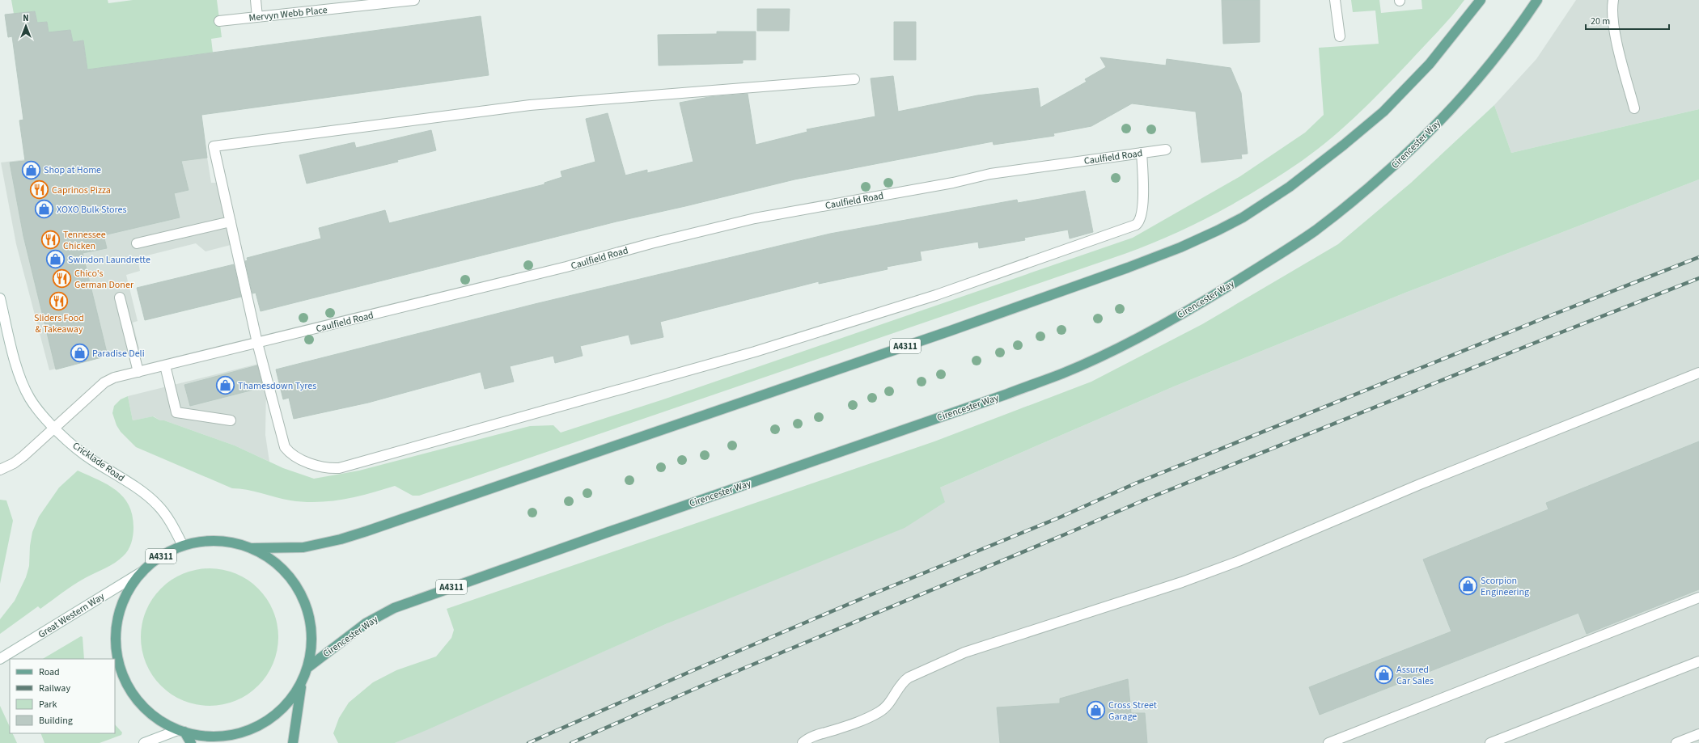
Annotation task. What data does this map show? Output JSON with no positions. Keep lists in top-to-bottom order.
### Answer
{
  "streets": {
    "main road": ["Cirencester Way", "A4311"],
    "street": [
      "Mervyn Webb Place",
      "Caulfield Road",
      "Cricklade Road",
      "Great Western Way"
    ]
  },
  "crossings": [
    ["Cirencester Way", "A4311"],
    ["Caulfield Road", "Cricklade Road"],
    ["A4311", "Cricklade Road"],
    ["A4311", "Great Western Way"]
  ],
  "places": {
    "shop": [
      "Shop at Home",
      "XOXO Bulk Stores",
      "Swindon Laundrette",
      "Paradise Deli",
      "Thamesdown Tyres",
      "Scorpion Engineering",
      "Assured Car Sales",
      "Cross Street Garage"
    ],
    "restaurant": [
      "Caprinos Pizza",
      "Tennessee Chicken",
      "Chico's German Doner",
      "Sliders Food & Takeaway"
    ]
  },
  "legend": [
    "Road",
    "Railway",
    "Park",
    "Building"
  ],
  "scale_bar": "20 m",
  "north": "top"
}
